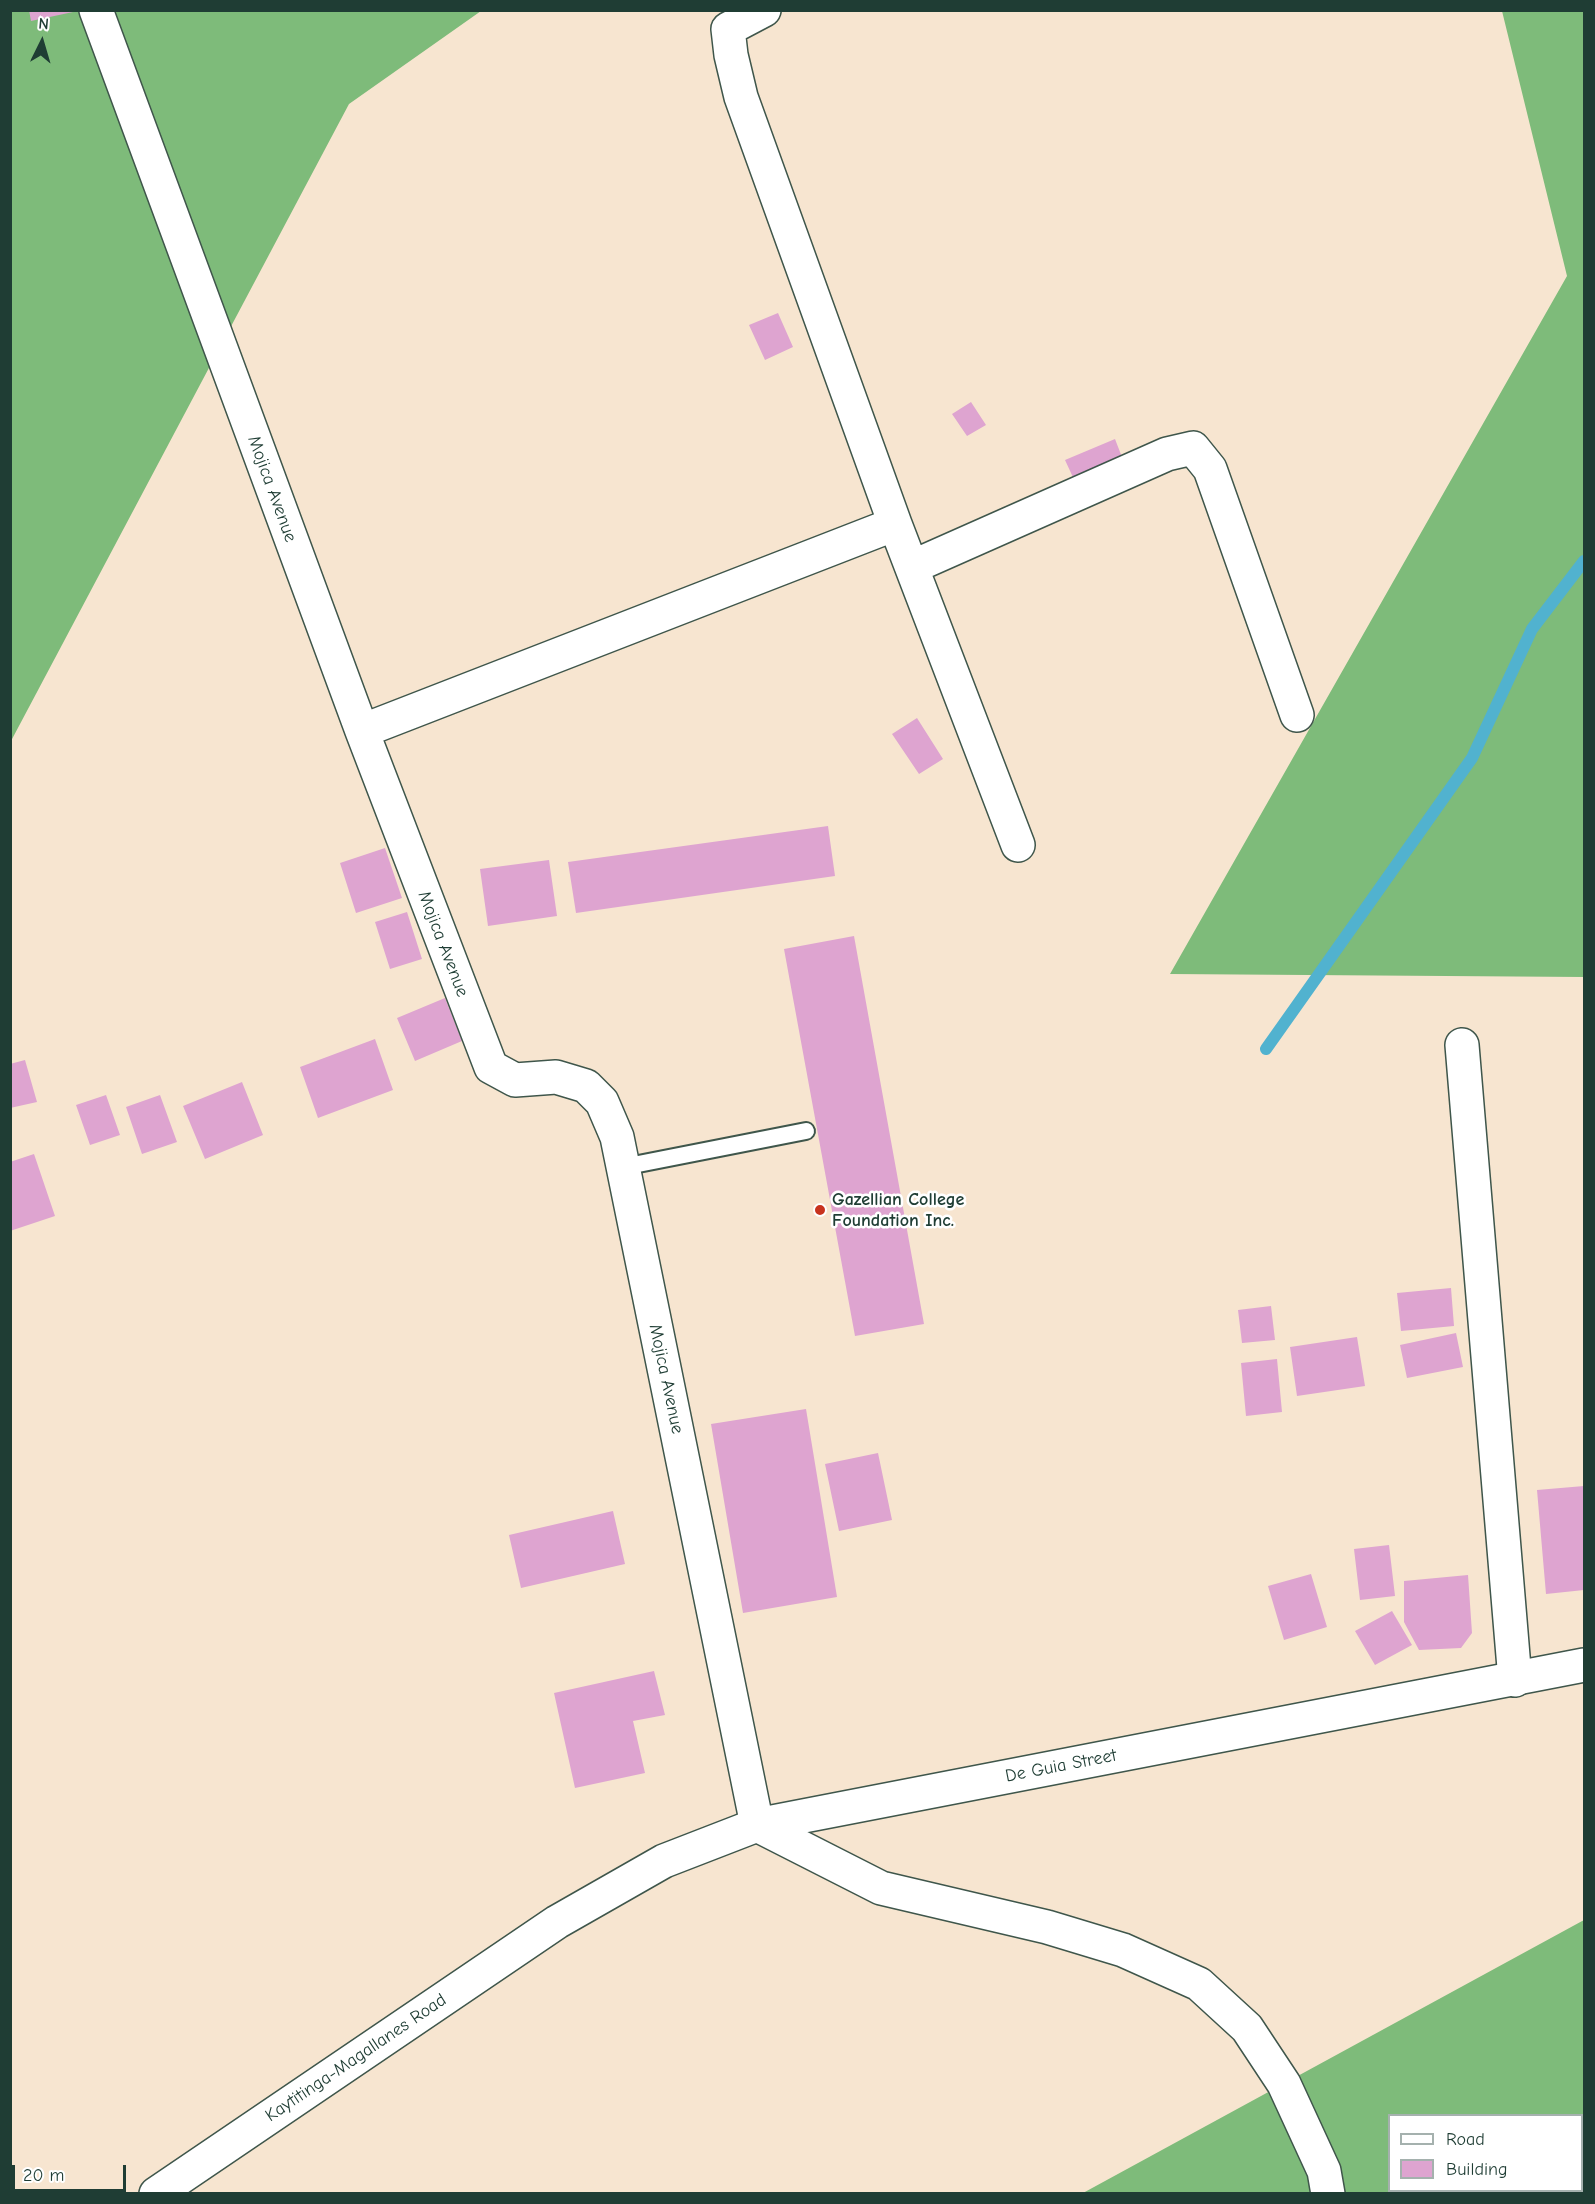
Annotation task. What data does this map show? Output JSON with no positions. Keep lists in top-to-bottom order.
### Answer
{
  "streets": {
    "street": ["Mojica Avenue", "De Guia Street", "Kaytitinga-Magallanes Road"]
  },
  "crossings": [
    ["Mojica Avenue", "De Guia Street"],
    ["De Guia Street", "Kaytitinga-Magallanes Road"]
  ],
  "places": ["Gazellian College Foundation Inc."],
  "legend": ["Road", "Building"],
  "scale_bar": "20 m",
  "north": "top"
}
